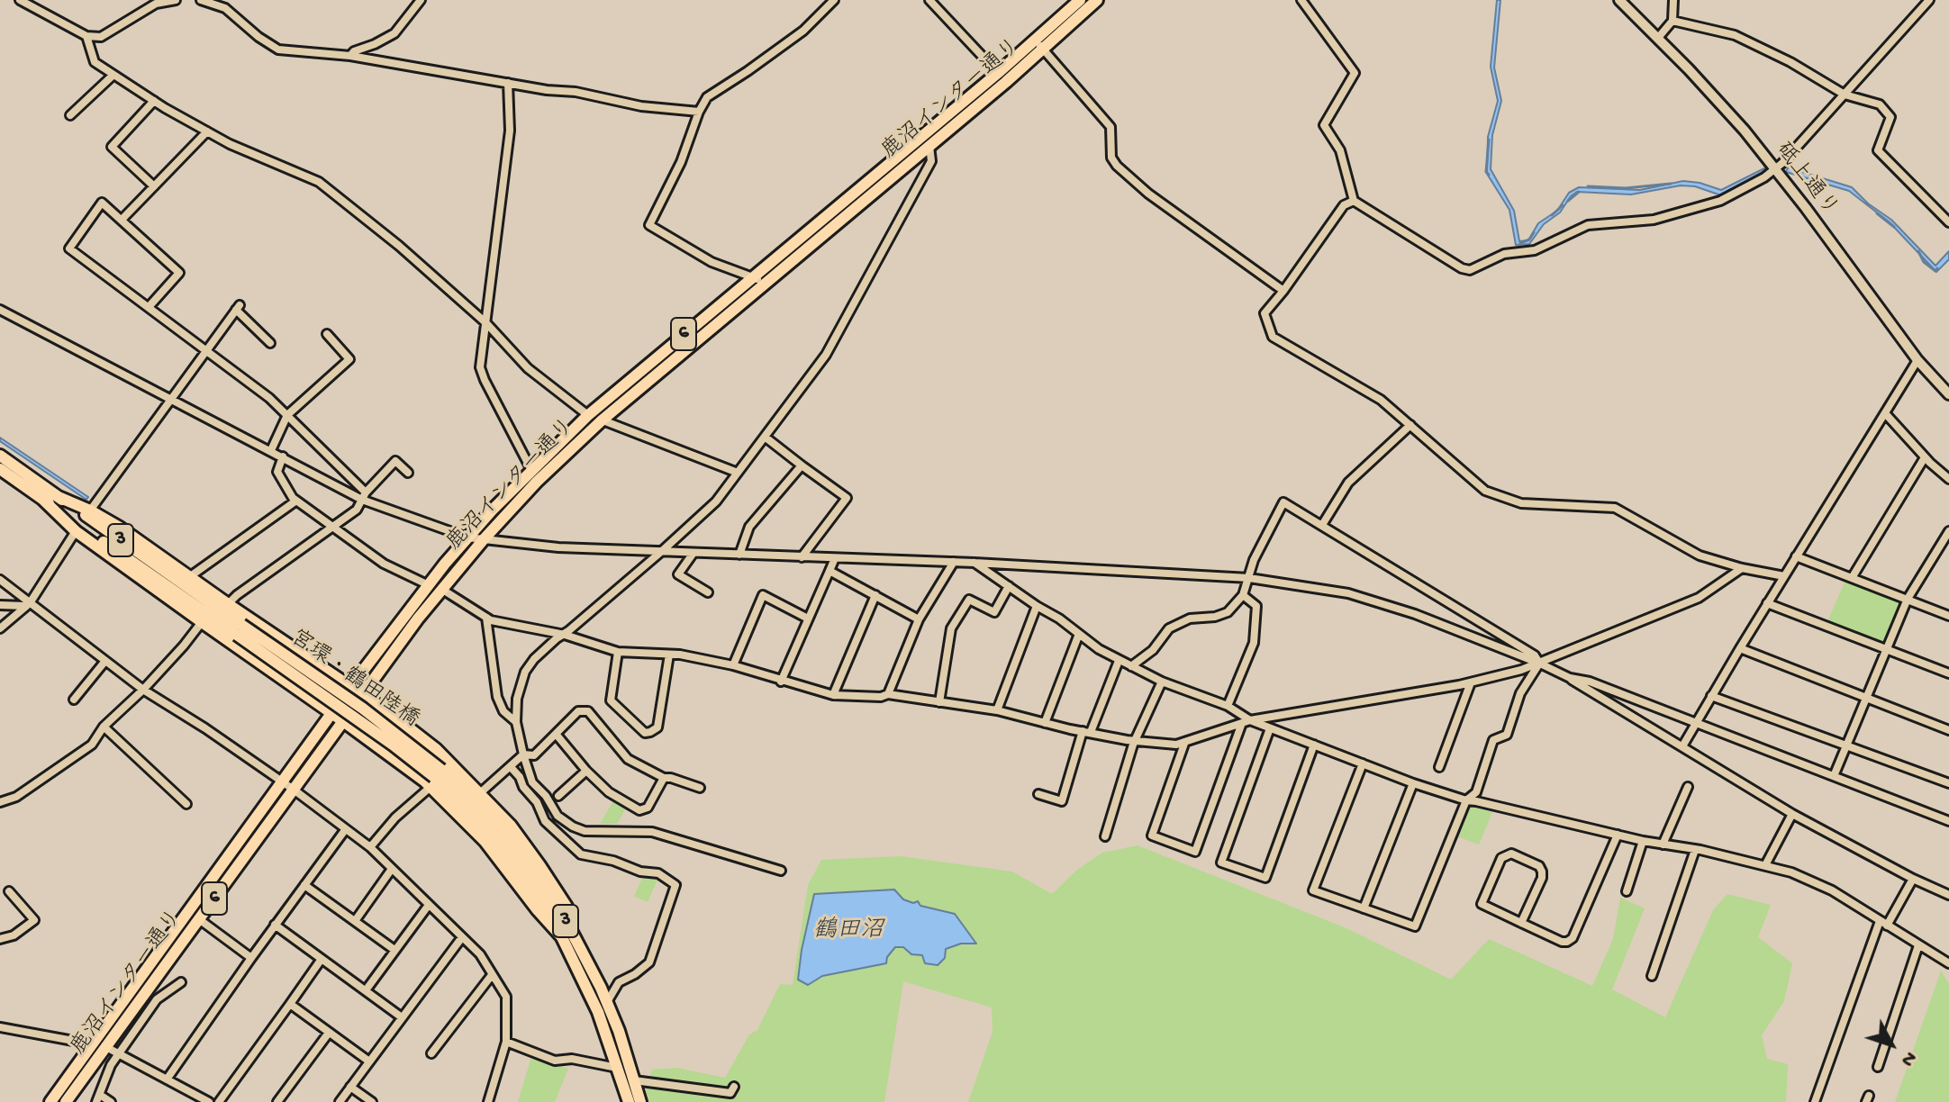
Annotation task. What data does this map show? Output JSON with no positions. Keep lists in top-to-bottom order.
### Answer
{
  "streets": {
    "main road": [
      "鹿沼インター通り",
      "6",
      "3",
      "宮環・鶴田陸橋"
    ],
    "street": ["砥上通り"]
  },
  "crossings": [
    ["鹿沼インター通り", "3"],
    ["3", "宮環・鶴田陸橋"]
  ],
  "water": ["鶴田沼"],
  "north": "bottom right"
}
